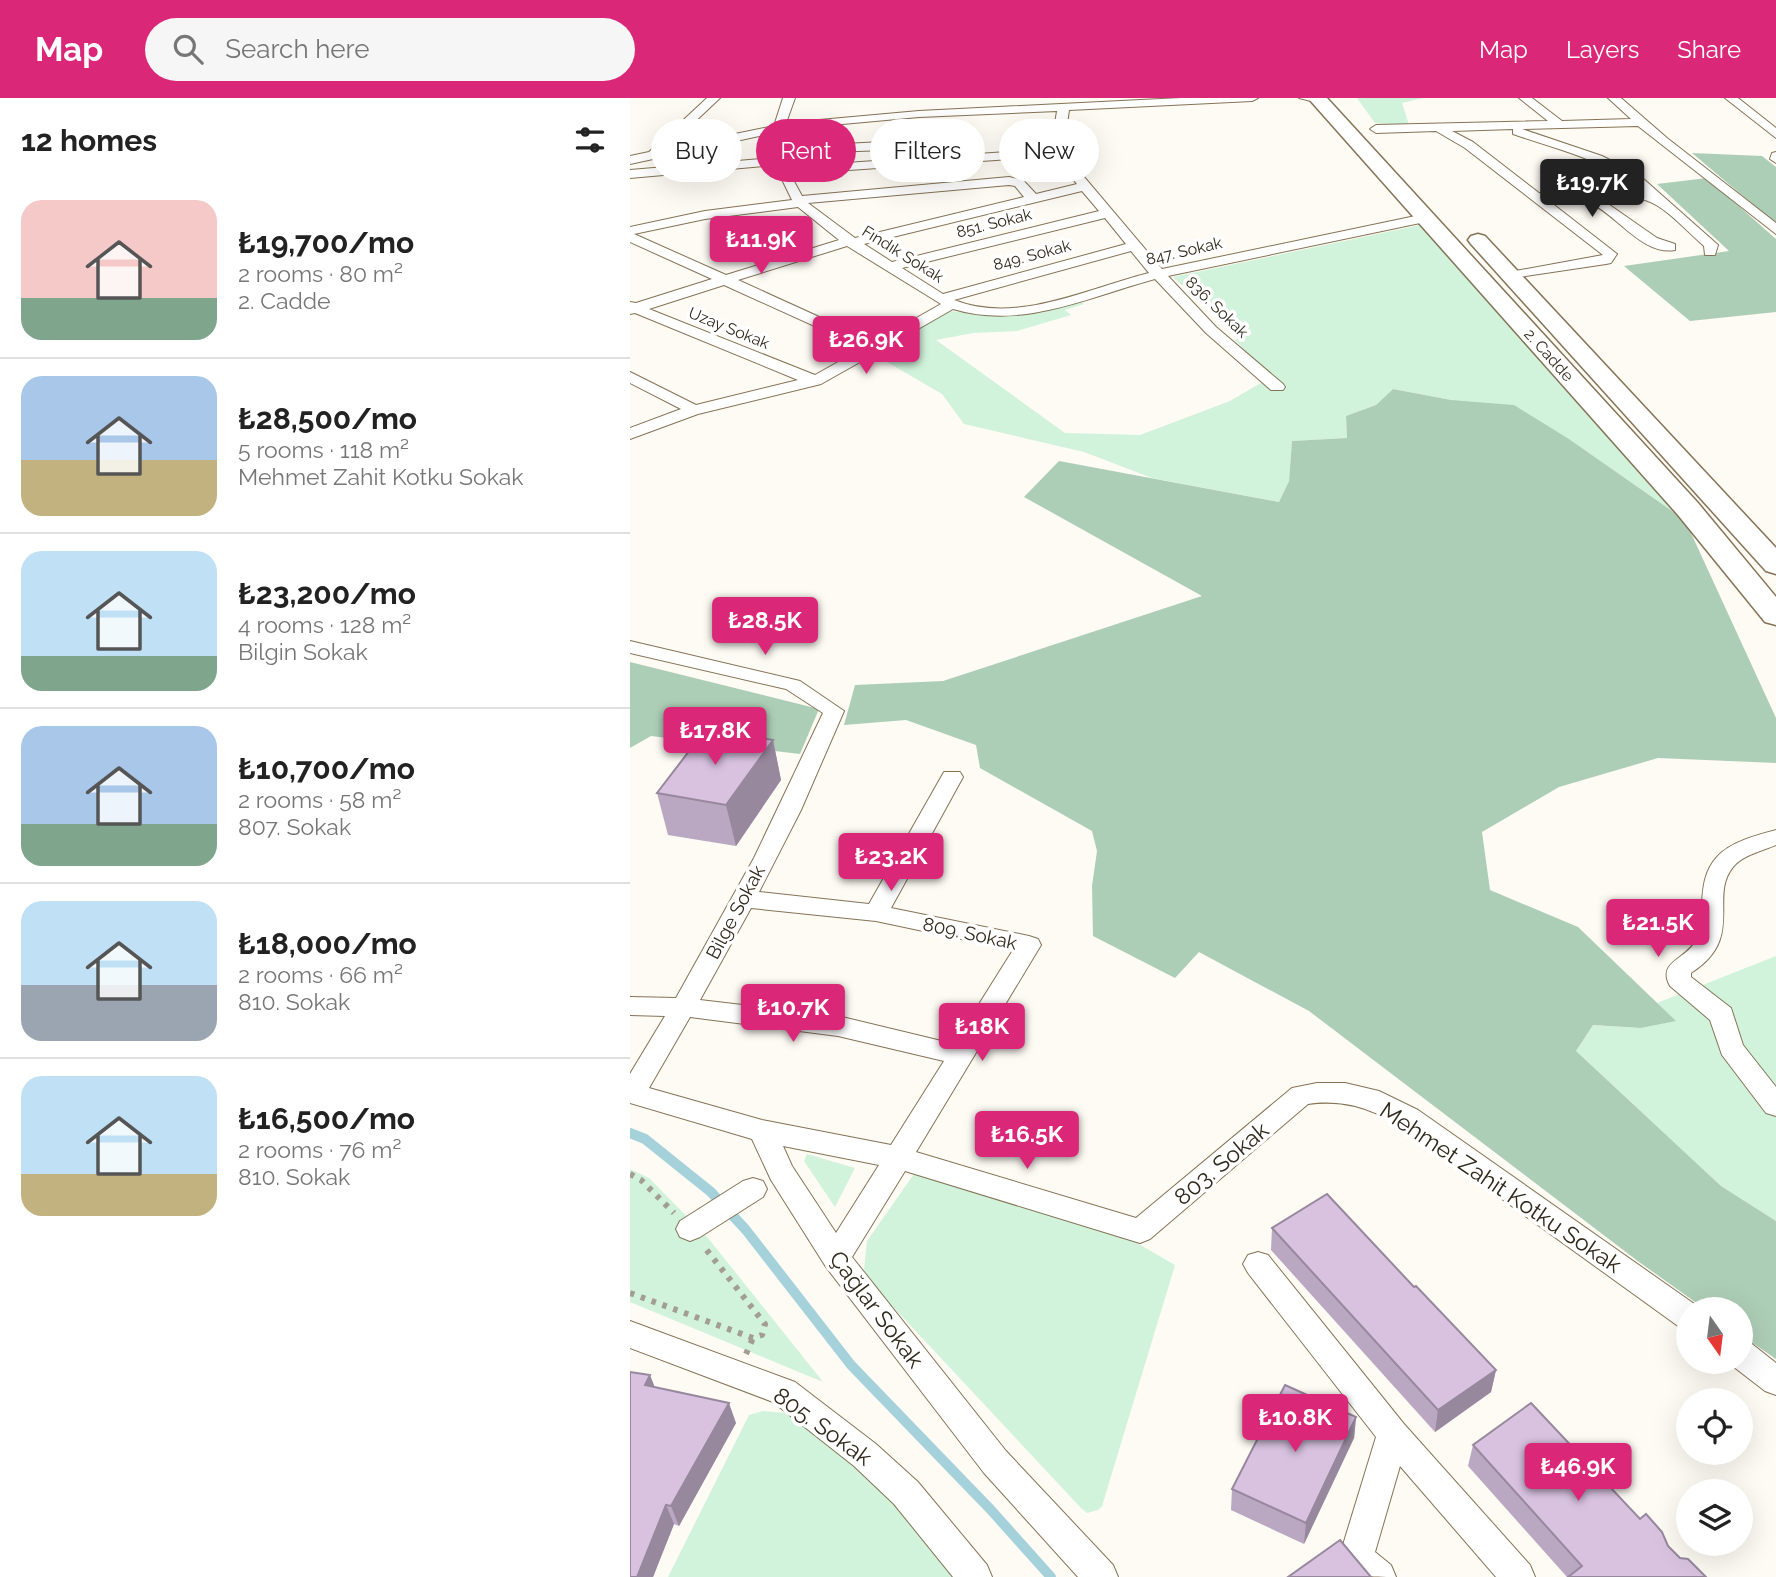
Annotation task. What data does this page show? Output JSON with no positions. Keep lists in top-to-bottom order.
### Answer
{
  "streets": {
    "main road": ["2. Cadde"],
    "street": [
      "851. Sokak",
      "847. Sokak",
      "Fındık Sokak",
      "849. Sokak",
      "836. Sokak",
      "Uzay Sokak",
      "Bilge Sokak",
      "809. Sokak",
      "803. Sokak",
      "Mehmet Zahit Kotku Sokak",
      "Çağlar Sokak",
      "805. Sokak"
    ]
  },
  "crossings": [
    ["851. Sokak", "Fındık Sokak"],
    ["851. Sokak", "836. Sokak"],
    ["847. Sokak", "Fındık Sokak"],
    ["847. Sokak", "849. Sokak"],
    ["847. Sokak", "836. Sokak"],
    ["847. Sokak", "2. Cadde"],
    ["Fındık Sokak", "849. Sokak"],
    ["849. Sokak", "836. Sokak"],
    ["849. Sokak", "Uzay Sokak"],
    ["Bilge Sokak", "809. Sokak"],
    ["803. Sokak", "Mehmet Zahit Kotku Sokak"]
  ],
  "north": "bottom",
  "page": {
    "header": "Map",
    "search": "Search here",
    "nav": ["Map", "Layers", "Share"],
    "heading": "12 homes",
    "chip": [
      "Buy",
      "Rent",
      "Filters",
      "New"
    ],
    "price": [
      "₺19.7K",
      "₺11.9K",
      "₺26.9K",
      "₺28.5K",
      "₺17.8K",
      "₺23.2K",
      "₺21.5K",
      "₺10.7K",
      "₺18K",
      "₺16.5K",
      "₺10.8K",
      "₺46.9K"
    ],
    "list": [
      {
        "name": "₺19,700/mo",
        "note": "2 rooms · 80 m² · 2. Cadde"
      },
      {
        "name": "₺28,500/mo",
        "note": "5 rooms · 118 m² · Mehmet Zahit Kotku Sokak"
      },
      {
        "name": "₺23,200/mo",
        "note": "4 rooms · 128 m² · Bilgin Sokak"
      },
      {
        "name": "₺10,700/mo",
        "note": "2 rooms · 58 m² · 807. Sokak"
      },
      {
        "name": "₺18,000/mo",
        "note": "2 rooms · 66 m² · 810. Sokak"
      },
      {
        "name": "₺16,500/mo",
        "note": "2 rooms · 76 m² · 810. Sokak"
      }
    ]
  }
}
